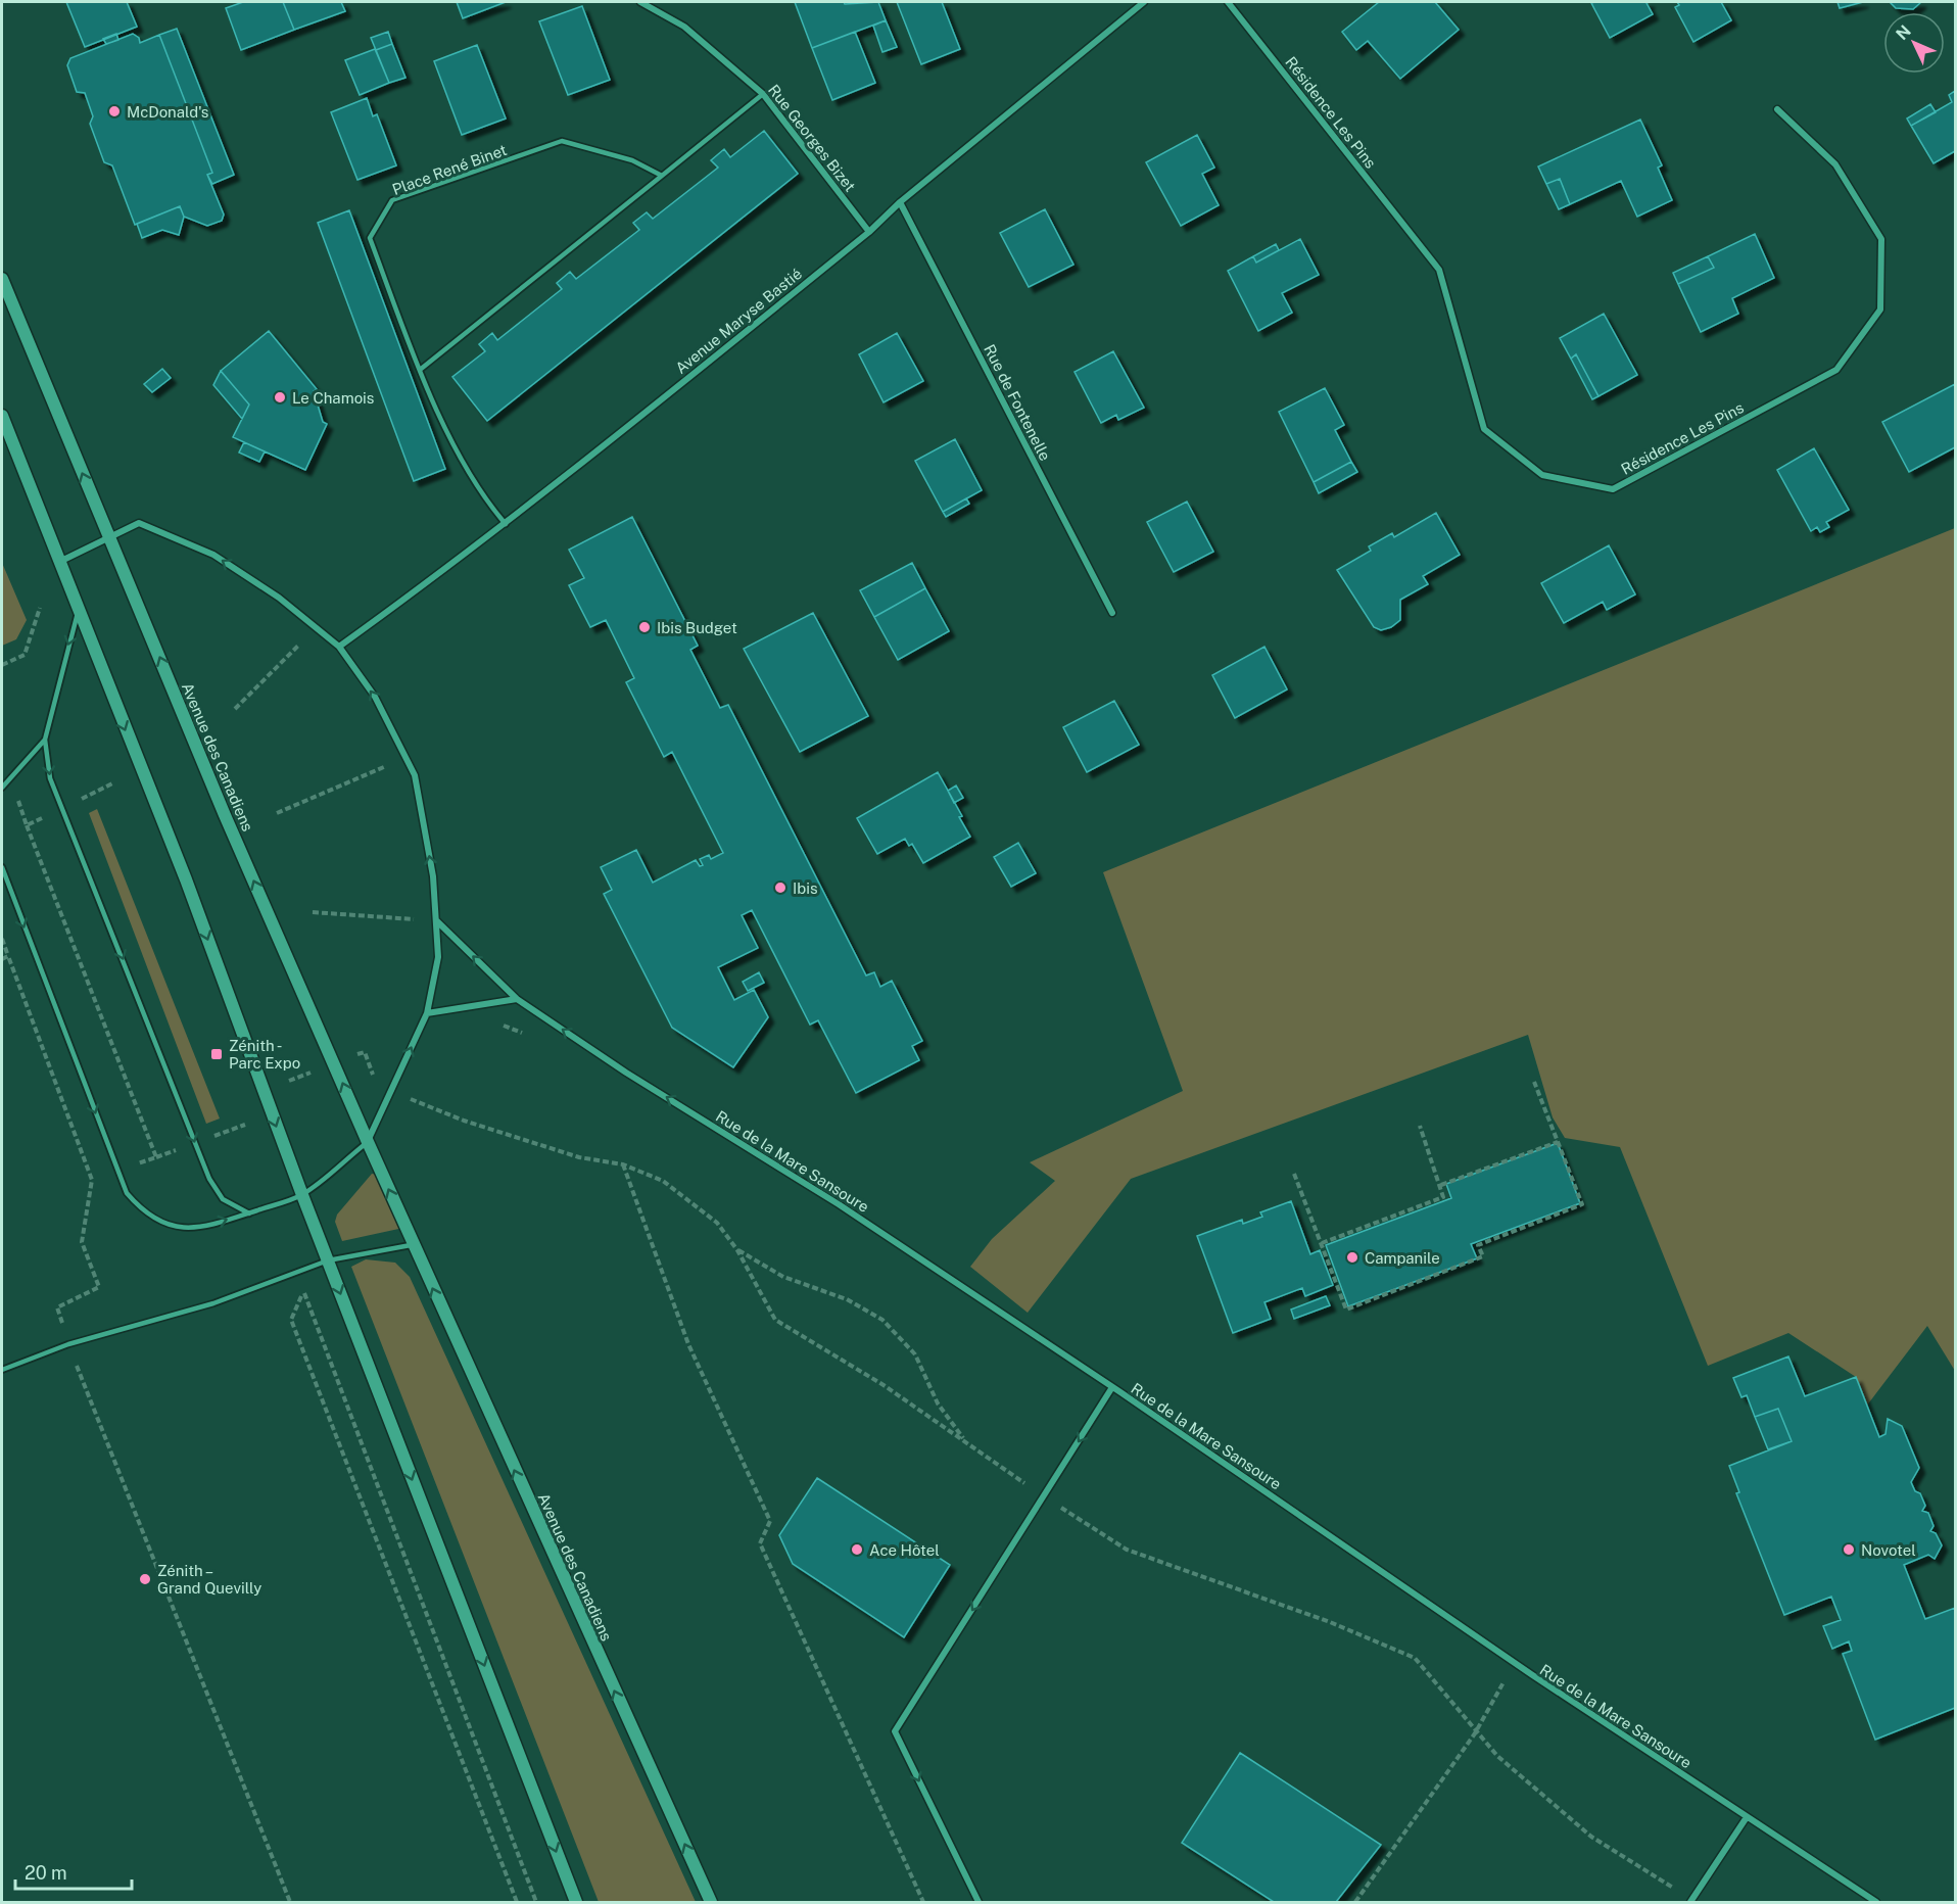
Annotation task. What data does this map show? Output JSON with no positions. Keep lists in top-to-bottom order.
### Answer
{
  "streets": {
    "main road": ["Avenue des Canadiens"],
    "street": [
      "Résidence Les Pins",
      "Rue Georges Bizet",
      "Avenue Maryse Bastié",
      "Rue de Fontenelle",
      "Rue de la Mare Sansoure"
    ],
    "lane": ["Place René Binet"]
  },
  "crossings": [
    ["Rue Georges Bizet", "Avenue Maryse Bastié"],
    ["Place René Binet", "Avenue Maryse Bastié"],
    ["Avenue Maryse Bastié", "Rue de Fontenelle"]
  ],
  "one_way": ["Rue de la Mare Sansoure"],
  "places": {
    "other": [
      "McDonald's",
      "Le Chamois",
      "Ibis Budget",
      "Ibis",
      "Campanile",
      "Ace Hôtel",
      "Novotel",
      "Zénith – Grand Quevilly"
    ],
    "transit": ["Zénith - Parc Expo"]
  },
  "scale_bar": "20 m",
  "north": "top left"
}
